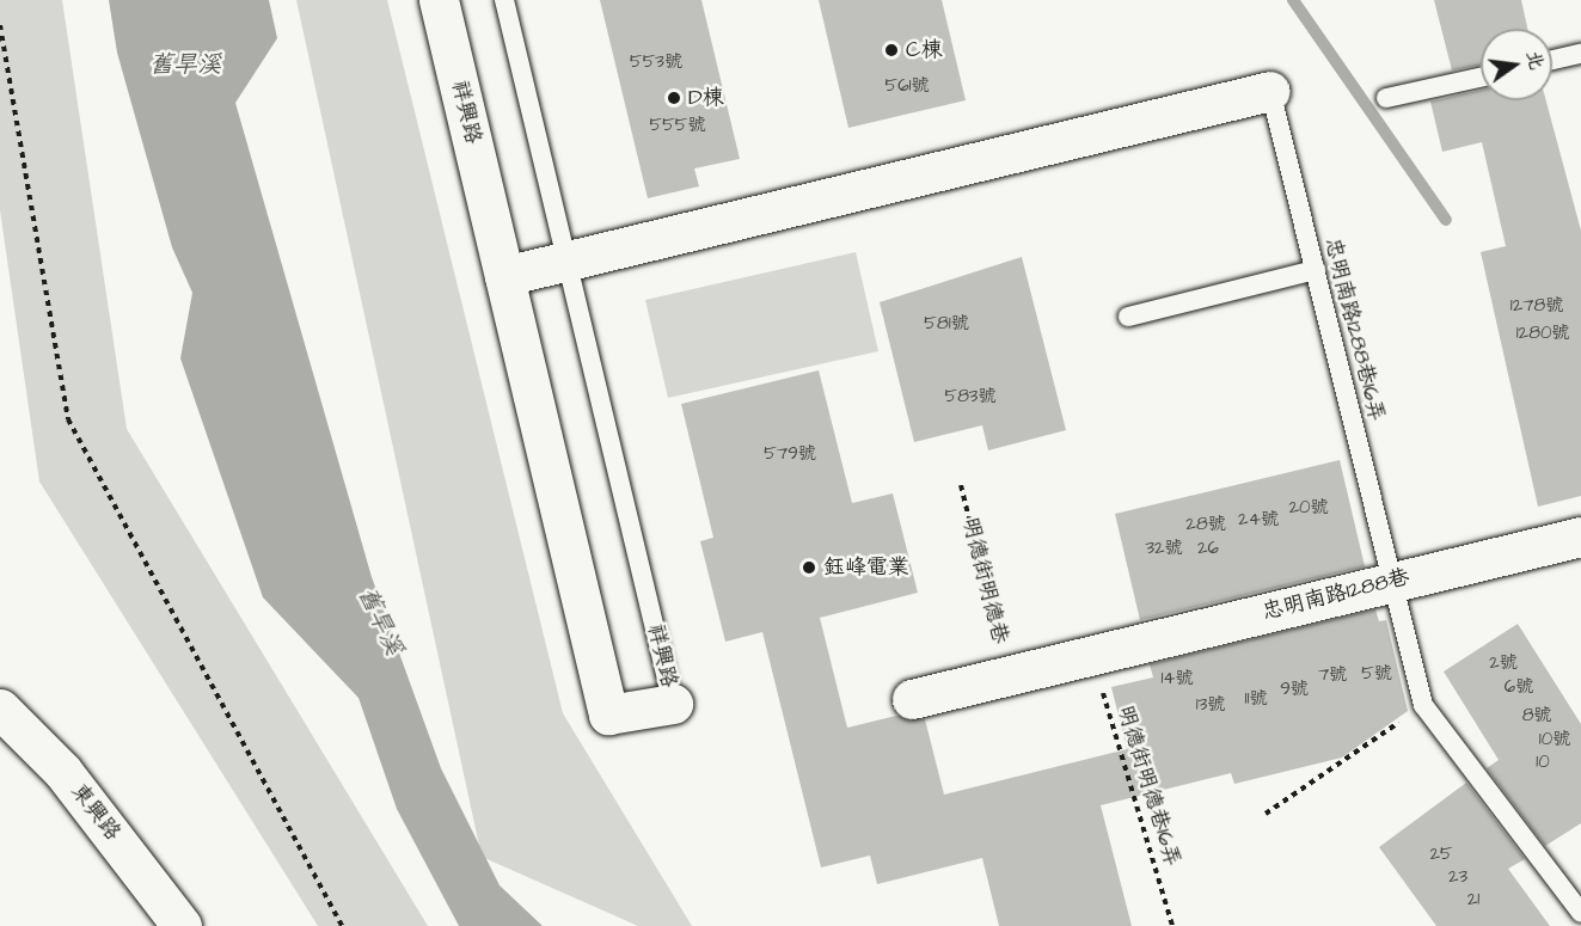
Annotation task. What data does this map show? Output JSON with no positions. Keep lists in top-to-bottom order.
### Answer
{
  "streets": {
    "street": ["祥興路", "忠明南路1288巷", "東興路"],
    "lane": ["忠明南路1288巷16弄"],
    "path": ["明德街明德巷", "明德街明德巷16弄"]
  },
  "crossings": [
    ["忠明南路1288巷16弄", "忠明南路1288巷"],
    ["忠明南路1288巷", "明德街明德巷16弄"]
  ],
  "water": ["舊旱溪"],
  "places": ["C棟", "D棟", "鈺峰電業"],
  "house_numbers": [
    "553號",
    "561號",
    "555號",
    "1278號",
    "581號",
    "1280號",
    "583號",
    "579號",
    "20號",
    "24號",
    "28號",
    "32號",
    "26",
    "2號",
    "5號",
    "7號",
    "14號",
    "6號",
    "9號",
    "11號",
    "13號",
    "8號",
    "10號",
    "10",
    "25",
    "23",
    "21"
  ],
  "north": "right"
}
